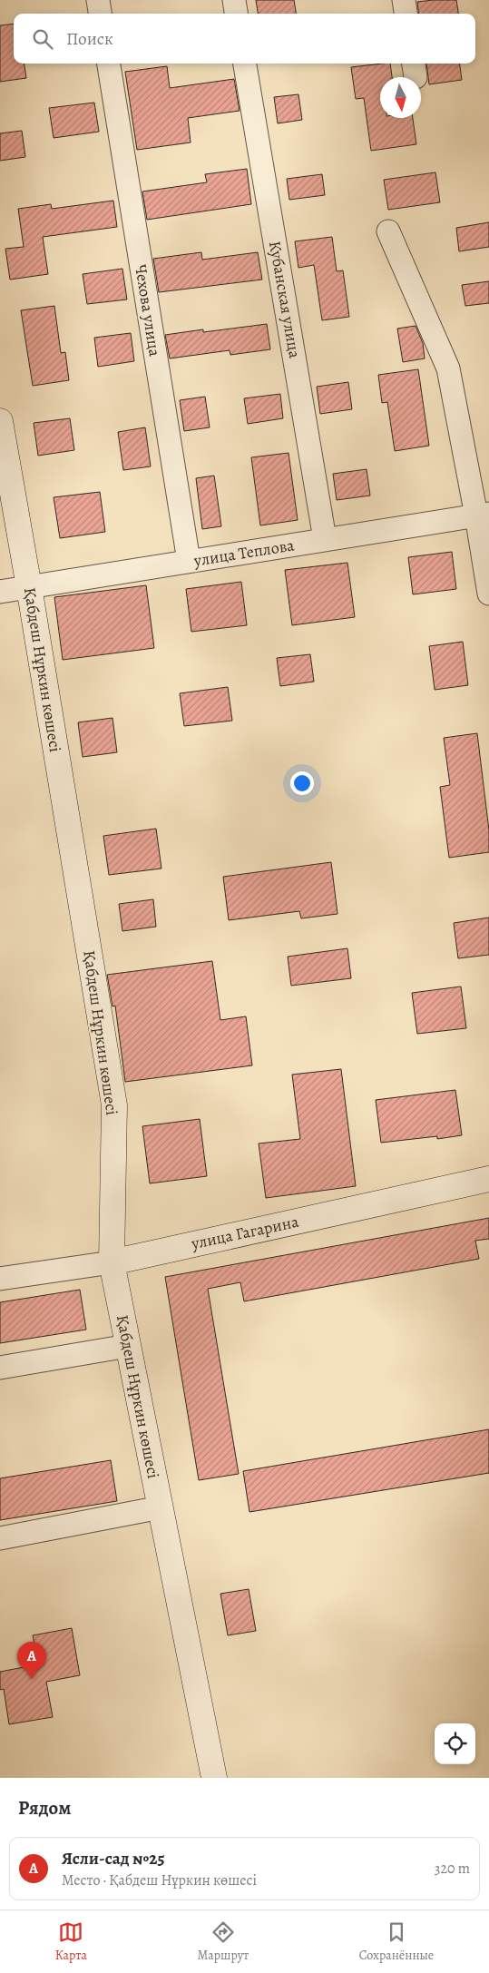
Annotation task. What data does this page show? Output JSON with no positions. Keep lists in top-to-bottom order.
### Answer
{
  "streets": {
    "street": [
      "Кубанская улица",
      "Чехова улица",
      "улица Теплова",
      "Қабдеш Нұркин көшесі",
      "улица Гагарина"
    ]
  },
  "crossings": [
    ["Кубанская улица", "улица Теплова"],
    ["Чехова улица", "улица Теплова"],
    ["улица Теплова", "Қабдеш Нұркин көшесі"],
    ["Қабдеш Нұркин көшесі", "улица Гагарина"]
  ],
  "north": "bottom",
  "page": {
    "search": "Поиск",
    "pins": "A",
    "heading": "Рядом",
    "list": [
      {
        "mark": "A",
        "name": "Ясли-сад №25",
        "note": "Место · Қабдеш Нұркин көшесі",
        "value": "320 m"
      }
    ],
    "nav": ["Карта", "Маршрут", "Сохранённые"]
  }
}
